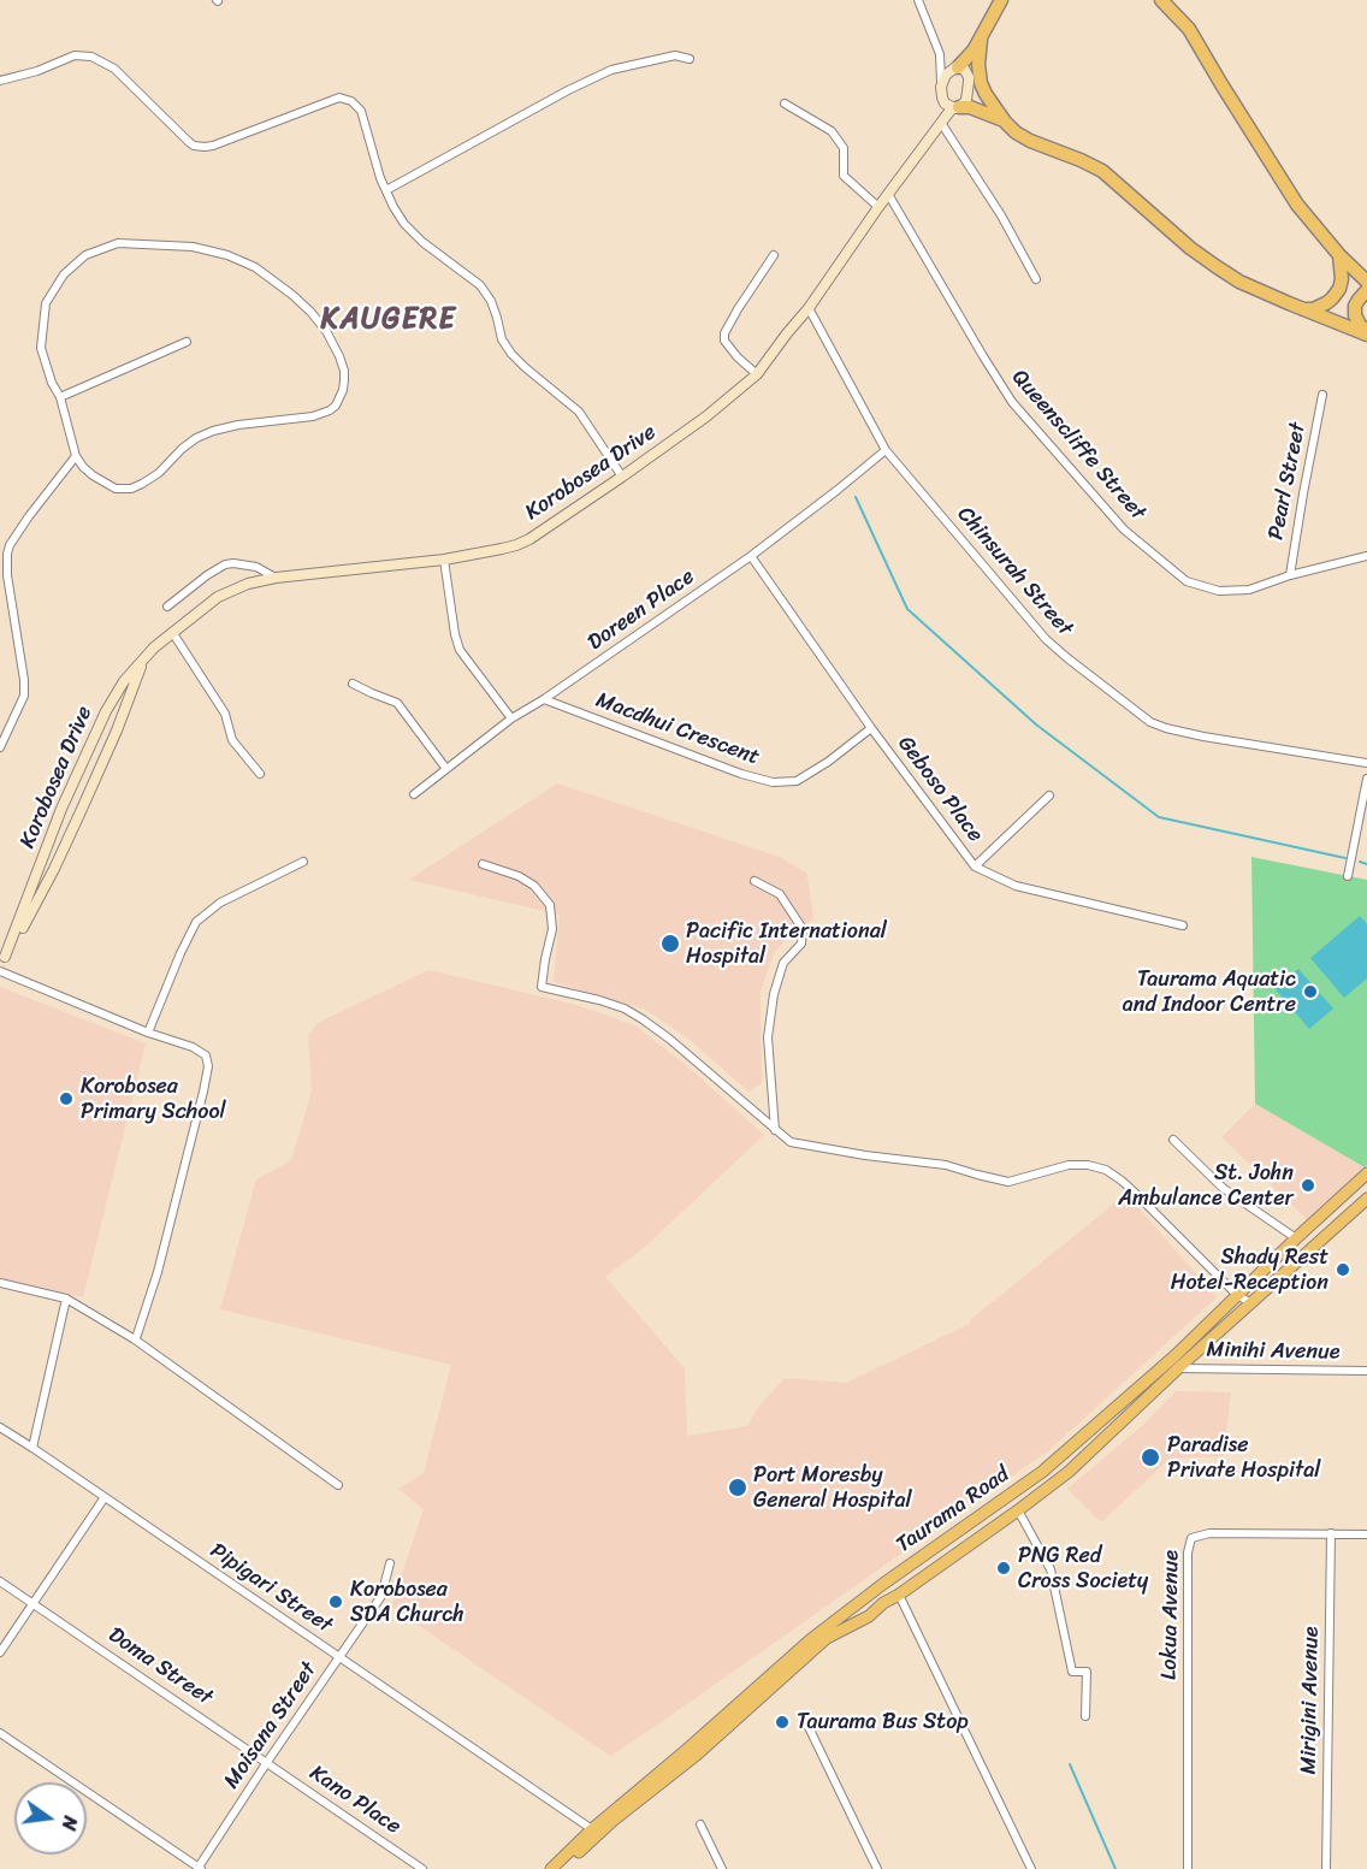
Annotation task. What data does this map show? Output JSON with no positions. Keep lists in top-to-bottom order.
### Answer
{
  "streets": {
    "main road": ["Korobosea Drive", "Taurama Road"],
    "street": [
      "Queenscliffe Street",
      "Pearl Street",
      "Chinsurah Street",
      "Doreen Place",
      "Macdhui Crescent",
      "Geboso Place",
      "Minihi Avenue",
      "Pipigari Street",
      "Lokua Avenue",
      "Doma Street",
      "Mirigini Avenue",
      "Moisana Street",
      "Kano Place"
    ]
  },
  "crossings": [
    ["Queenscliffe Street", "Korobosea Drive"],
    ["Queenscliffe Street", "Pearl Street"],
    ["Korobosea Drive", "Chinsurah Street"],
    ["Chinsurah Street", "Doreen Place"],
    ["Doreen Place", "Macdhui Crescent"],
    ["Doreen Place", "Geboso Place"],
    ["Macdhui Crescent", "Geboso Place"],
    ["Minihi Avenue", "Taurama Road"],
    ["Taurama Road", "Pipigari Street"],
    ["Pipigari Street", "Moisana Street"],
    ["Lokua Avenue", "Mirigini Avenue"],
    ["Doma Street", "Moisana Street"],
    ["Doma Street", "Kano Place"],
    ["Moisana Street", "Kano Place"]
  ],
  "districts": ["KAUGERE"],
  "places": [
    "Pacific International Hospital",
    "Taurama Aquatic and Indoor Centre",
    "Korobosea Primary School",
    "St. John Ambulance Center",
    "Shady Rest Hotel-Reception",
    "Paradise Private Hospital",
    "Port Moresby General Hospital",
    "PNG Red Cross Society",
    "Korobosea SDA Church",
    "Taurama Bus Stop"
  ],
  "north": "right"
}
